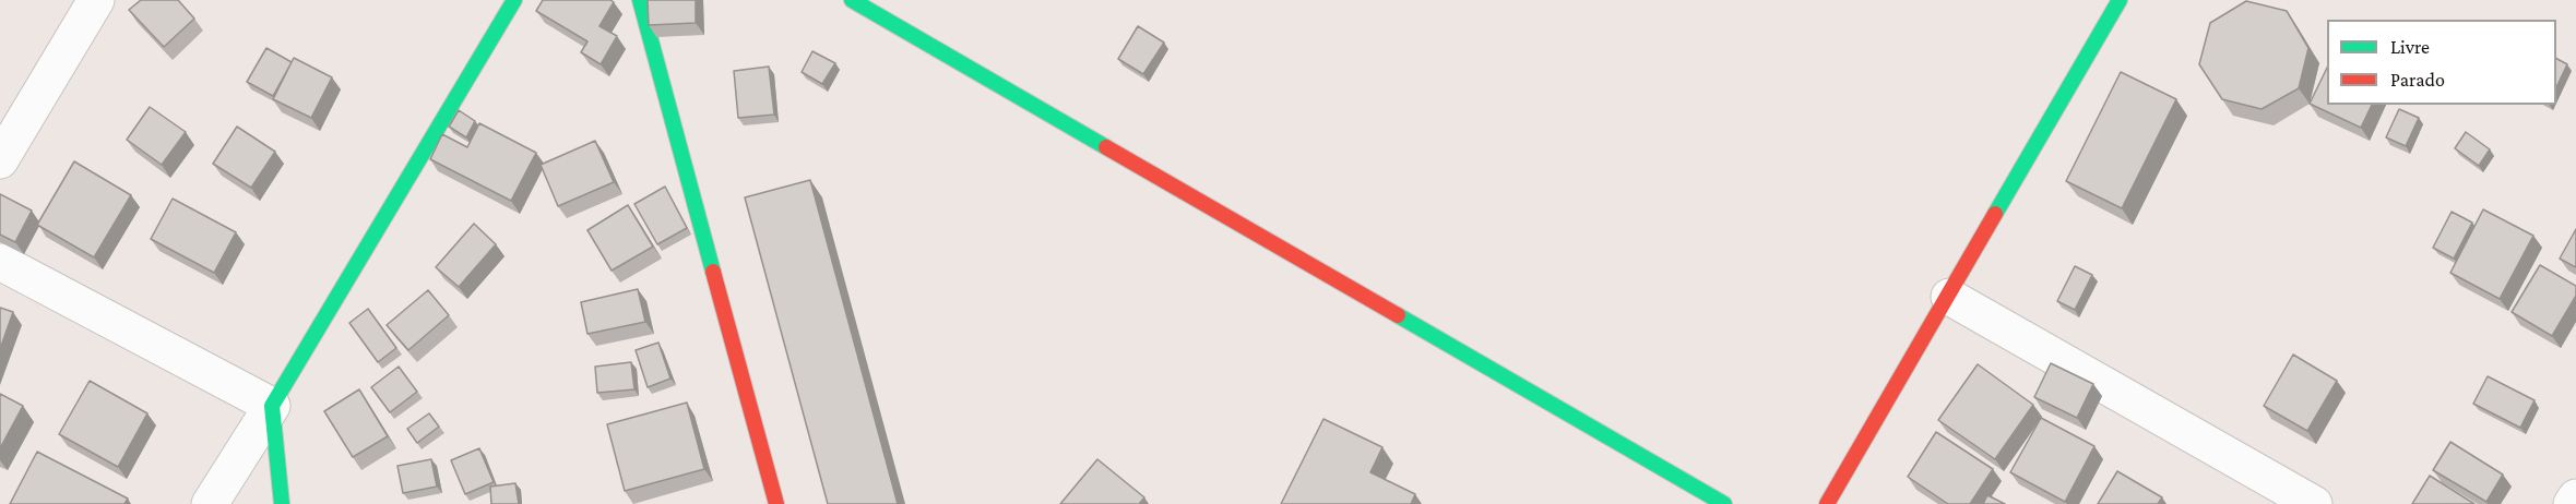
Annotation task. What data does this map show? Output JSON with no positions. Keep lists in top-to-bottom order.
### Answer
{
  "legend": ["Livre", "Parado"]
}
